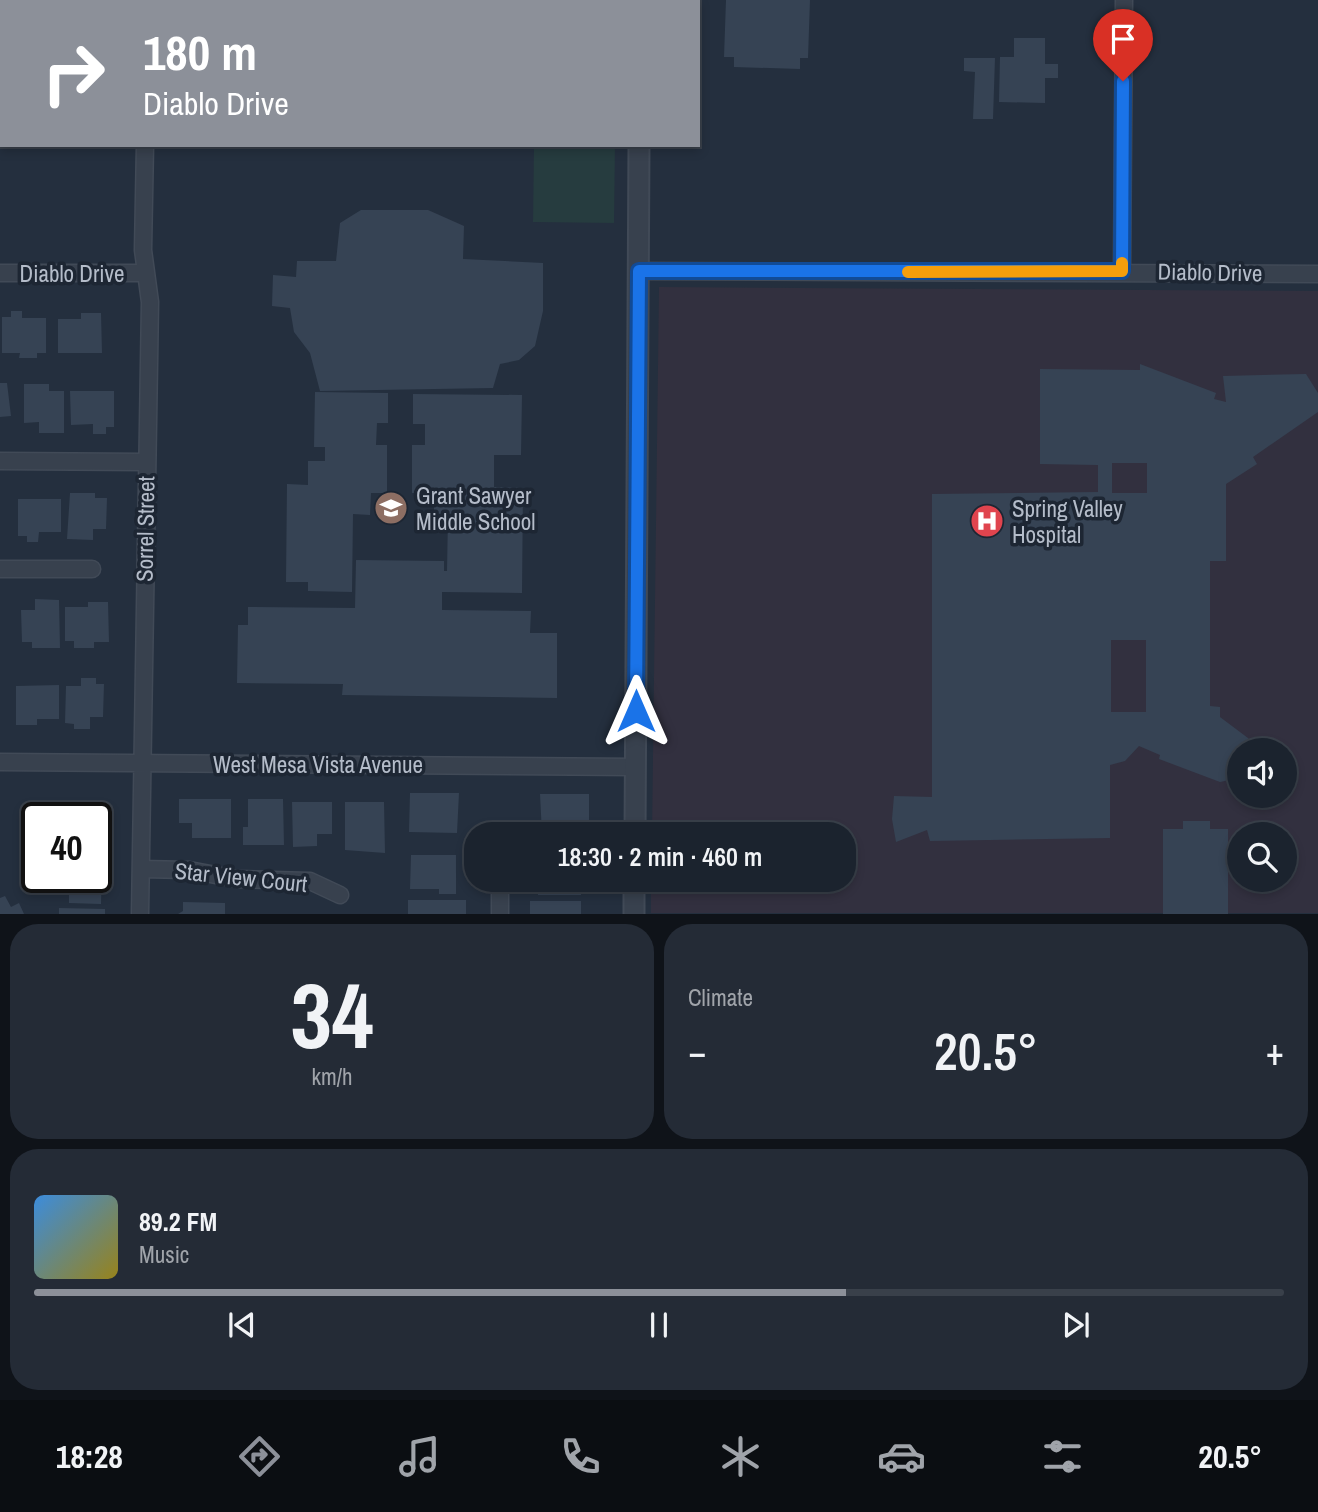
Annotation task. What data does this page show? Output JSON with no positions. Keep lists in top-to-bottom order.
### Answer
{
  "streets": {
    "street": [
      "Diablo Drive",
      "Sorrel Street",
      "West Mesa Vista Avenue",
      "Star View Court"
    ]
  },
  "crossings": [
    ["Diablo Drive", "Sorrel Street"],
    ["Sorrel Street", "West Mesa Vista Avenue"],
    ["Sorrel Street", "Star View Court"]
  ],
  "places": {
    "school or university": ["Grant Sawyer Middle School"],
    "hospital": ["Spring Valley Hospital"]
  },
  "page": {
    "turn": ["180 m", "Diablo Drive"],
    "limit": "40",
    "trip": "18:30 · 2 min · 460 m",
    "tile": [
      ["34", "km/h"],
      "Climate"
    ],
    "heat": ["−", "20.5°", "+"],
    "song": ["89.2 FM", "Music"],
    "tabs": ["18:28", "20.5°"]
  }
}
